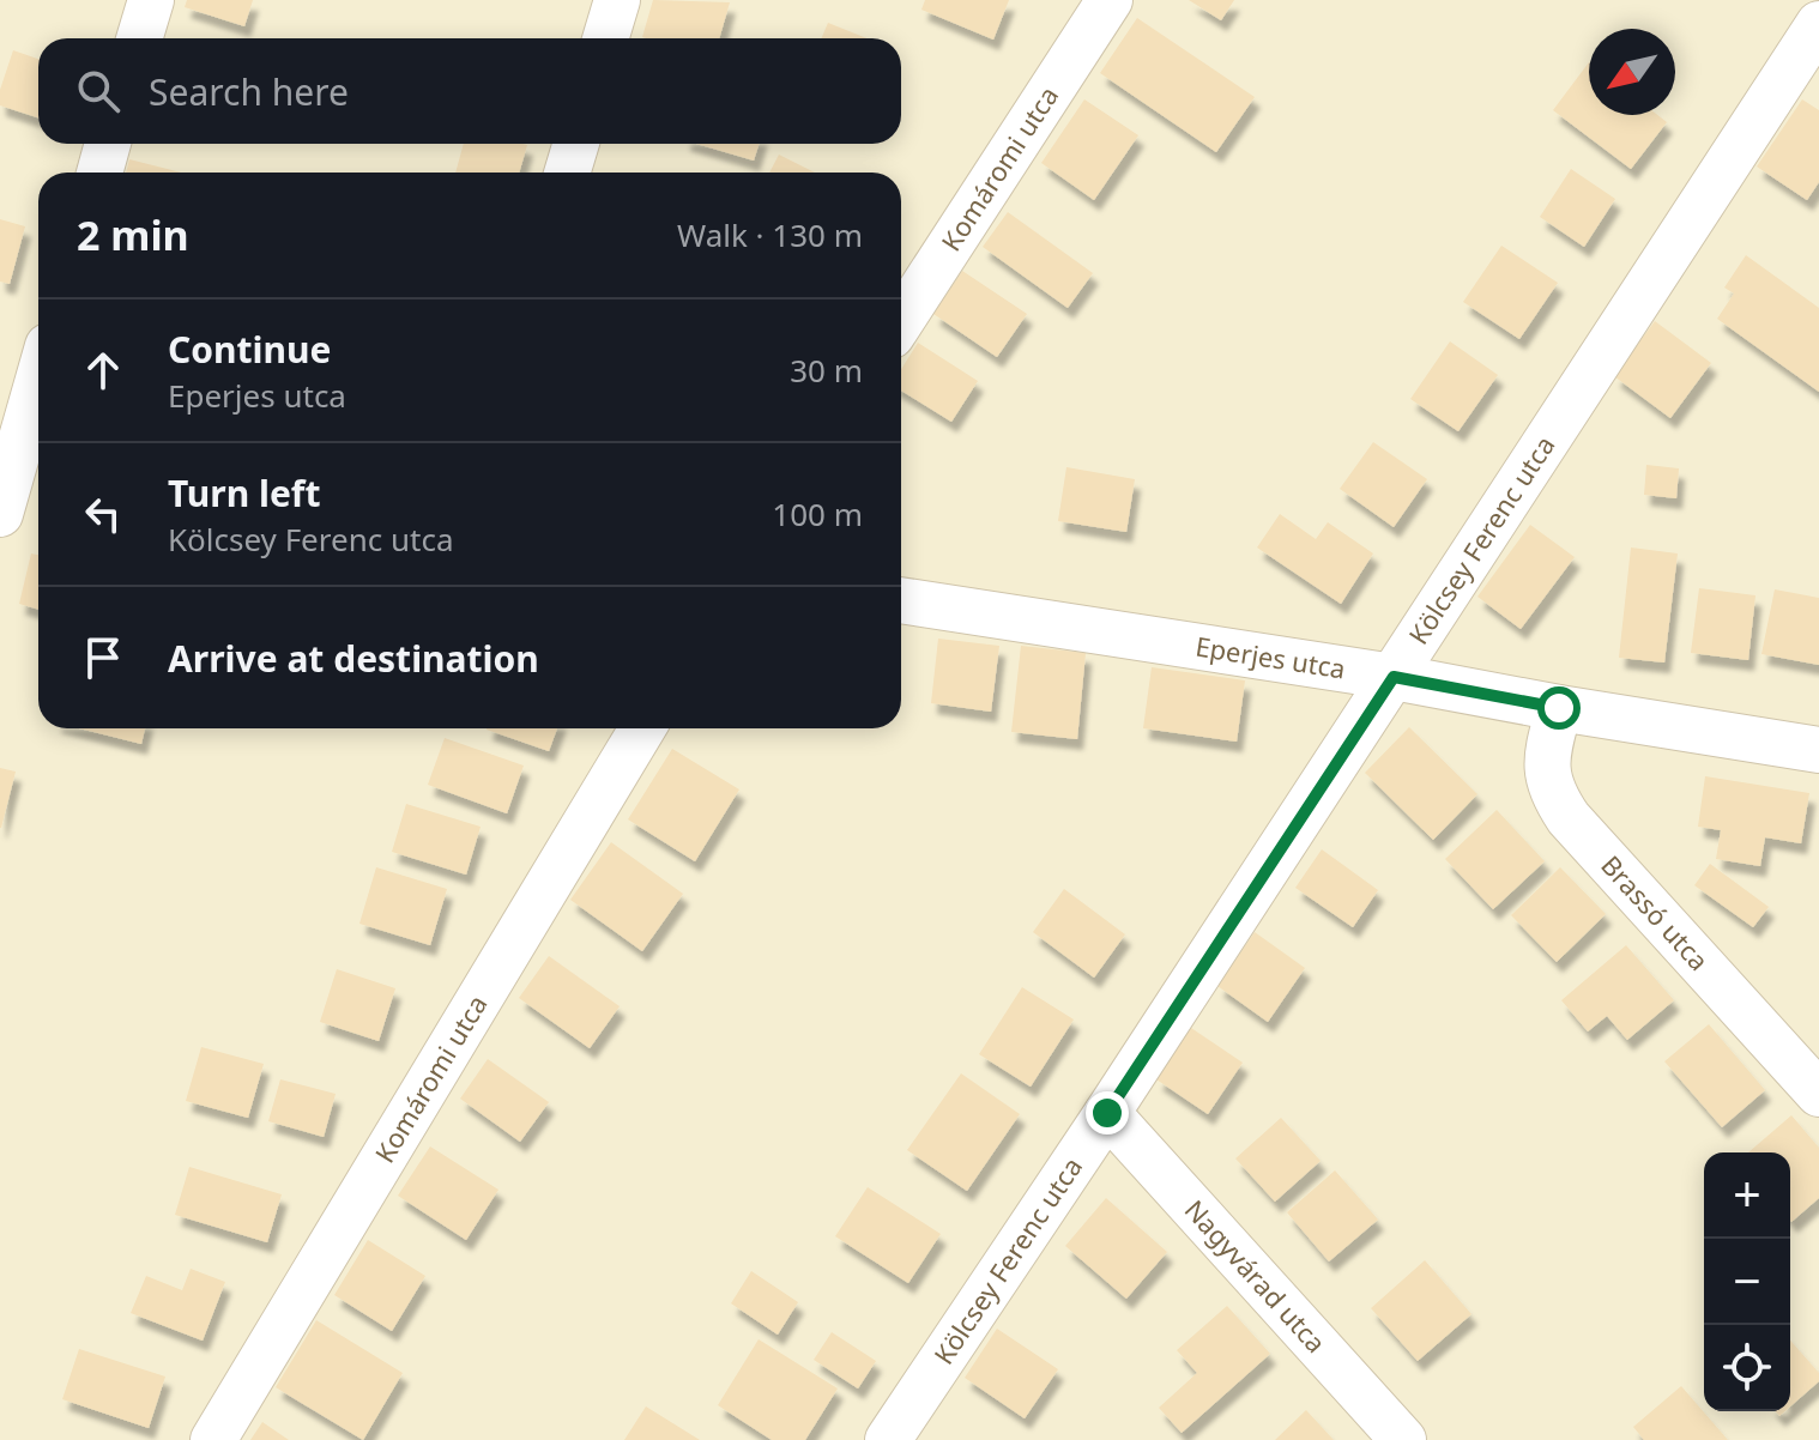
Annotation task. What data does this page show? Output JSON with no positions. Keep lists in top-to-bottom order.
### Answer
{
  "streets": {
    "street": [
      "Komáromi utca",
      "Kölcsey Ferenc utca",
      "Eperjes utca",
      "Brassó utca",
      "Nagyvárad utca"
    ]
  },
  "crossings": [
    ["Kölcsey Ferenc utca", "Eperjes utca"],
    ["Kölcsey Ferenc utca", "Nagyvárad utca"],
    ["Eperjes utca", "Brassó utca"]
  ],
  "north": "bottom left",
  "page": {
    "search": "Search here",
    "heading": ["2 min", "Walk · 130 m"],
    "list": [
      ["Continue", "Eperjes utca", "30 m"],
      ["Turn left", "Kölcsey Ferenc utca", "100 m"],
      "Arrive at destination"
    ],
    "map_buttons": ["+", "−"]
  }
}
